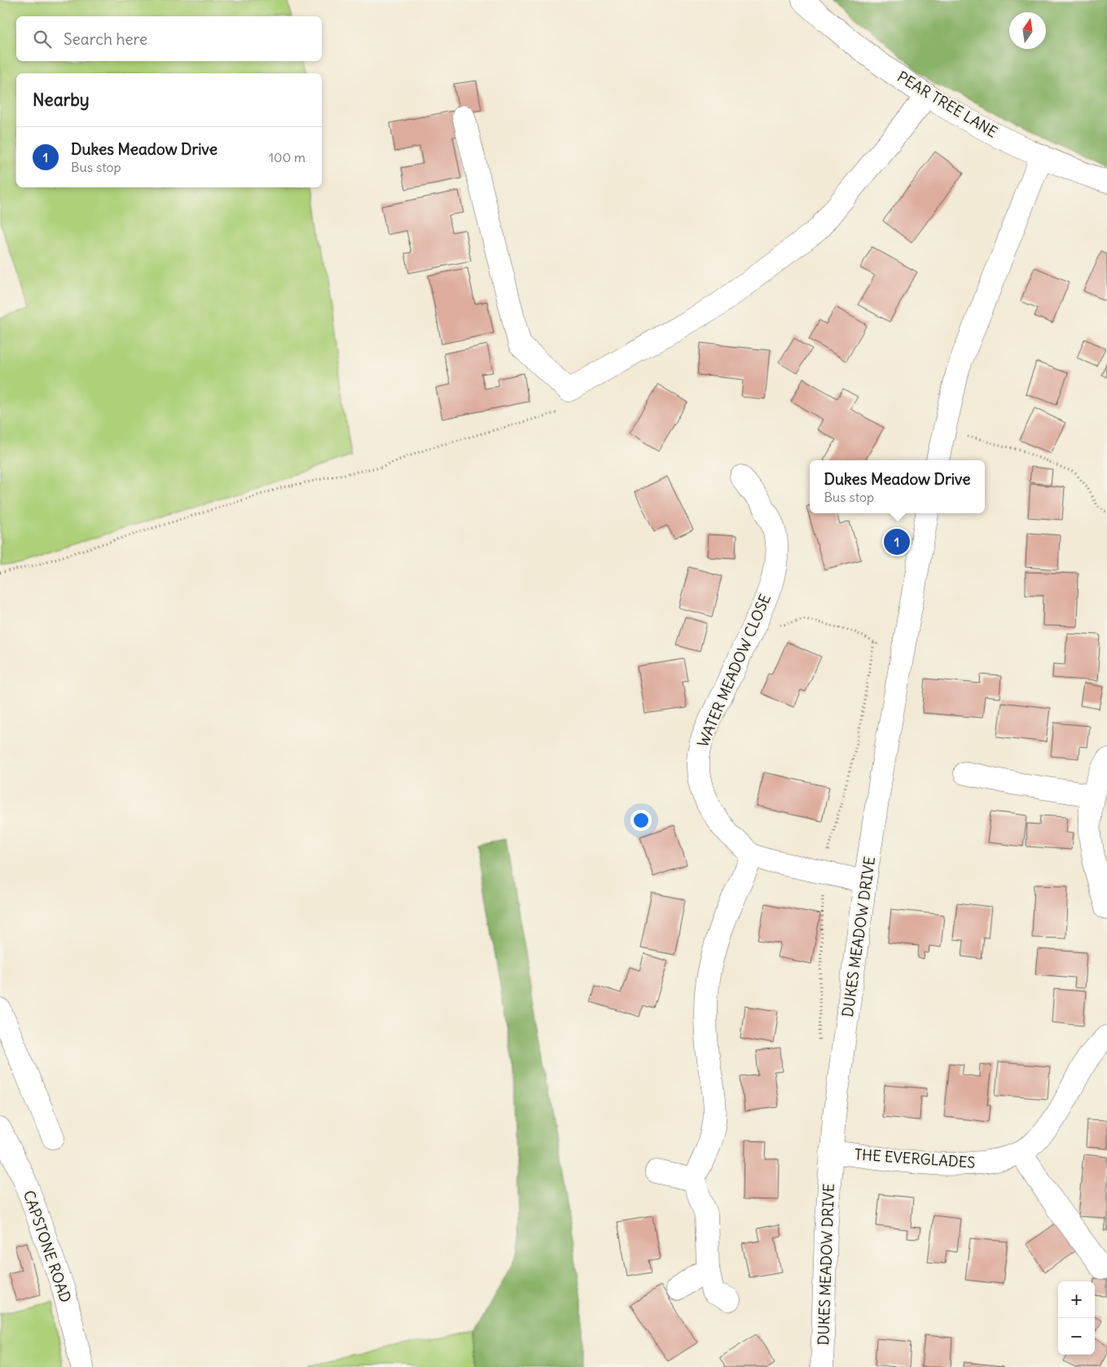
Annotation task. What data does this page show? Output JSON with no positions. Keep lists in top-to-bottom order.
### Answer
{
  "streets": {
    "street": [
      "PEAR TREE LANE",
      "WATER MEADOW CLOSE",
      "DUKES MEADOW DRIVE",
      "THE EVERGLADES",
      "CAPSTONE ROAD"
    ]
  },
  "crossings": [
    ["WATER MEADOW CLOSE", "DUKES MEADOW DRIVE"],
    ["DUKES MEADOW DRIVE", "THE EVERGLADES"]
  ],
  "north": "top",
  "page": {
    "search": "Search here",
    "heading": "Nearby",
    "list": [
      {
        "mark": "1",
        "name": "Dukes Meadow Drive",
        "note": "Bus stop",
        "value": "100 m"
      }
    ],
    "popup": ["Dukes Meadow Drive", "Bus stop"],
    "pins": "1",
    "map_buttons": ["+", "−"]
  }
}
